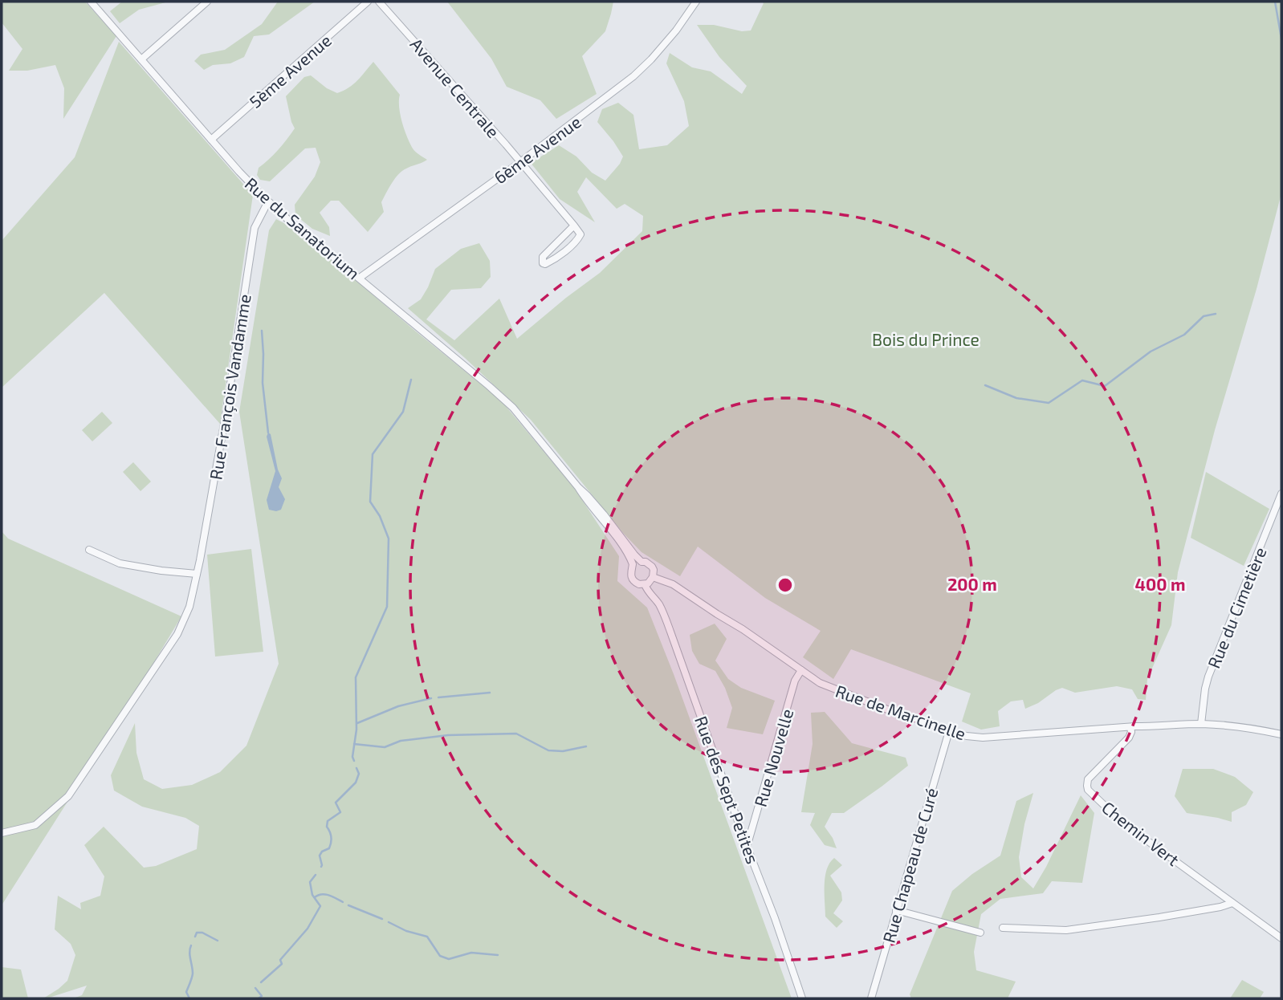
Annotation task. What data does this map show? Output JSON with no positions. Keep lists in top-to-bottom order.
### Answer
{
  "streets": {
    "street": [
      "5ème Avenue",
      "Avenue Centrale",
      "6ème Avenue",
      "Rue du Sanatorium",
      "Rue François Vandamme",
      "Rue du Cimetière",
      "Rue de Marcinelle",
      "Rue Nouvelle",
      "Rue des Sept Petites",
      "Chemin Vert",
      "Rue Chapeau de Curé"
    ]
  },
  "crossings": [
    ["5ème Avenue", "Rue du Sanatorium"],
    ["Avenue Centrale", "6ème Avenue"],
    ["6ème Avenue", "Rue du Sanatorium"],
    ["Rue du Sanatorium", "Rue François Vandamme"],
    ["Rue du Cimetière", "Rue de Marcinelle"],
    ["Rue de Marcinelle", "Rue Nouvelle"],
    ["Rue de Marcinelle", "Rue des Sept Petites"],
    ["Rue de Marcinelle", "Chemin Vert"],
    ["Rue de Marcinelle", "Rue Chapeau de Curé"],
    ["Rue Nouvelle", "Rue des Sept Petites"]
  ],
  "parks": ["Bois du Prince"],
  "rings": ["200 m", "400 m"]
}
